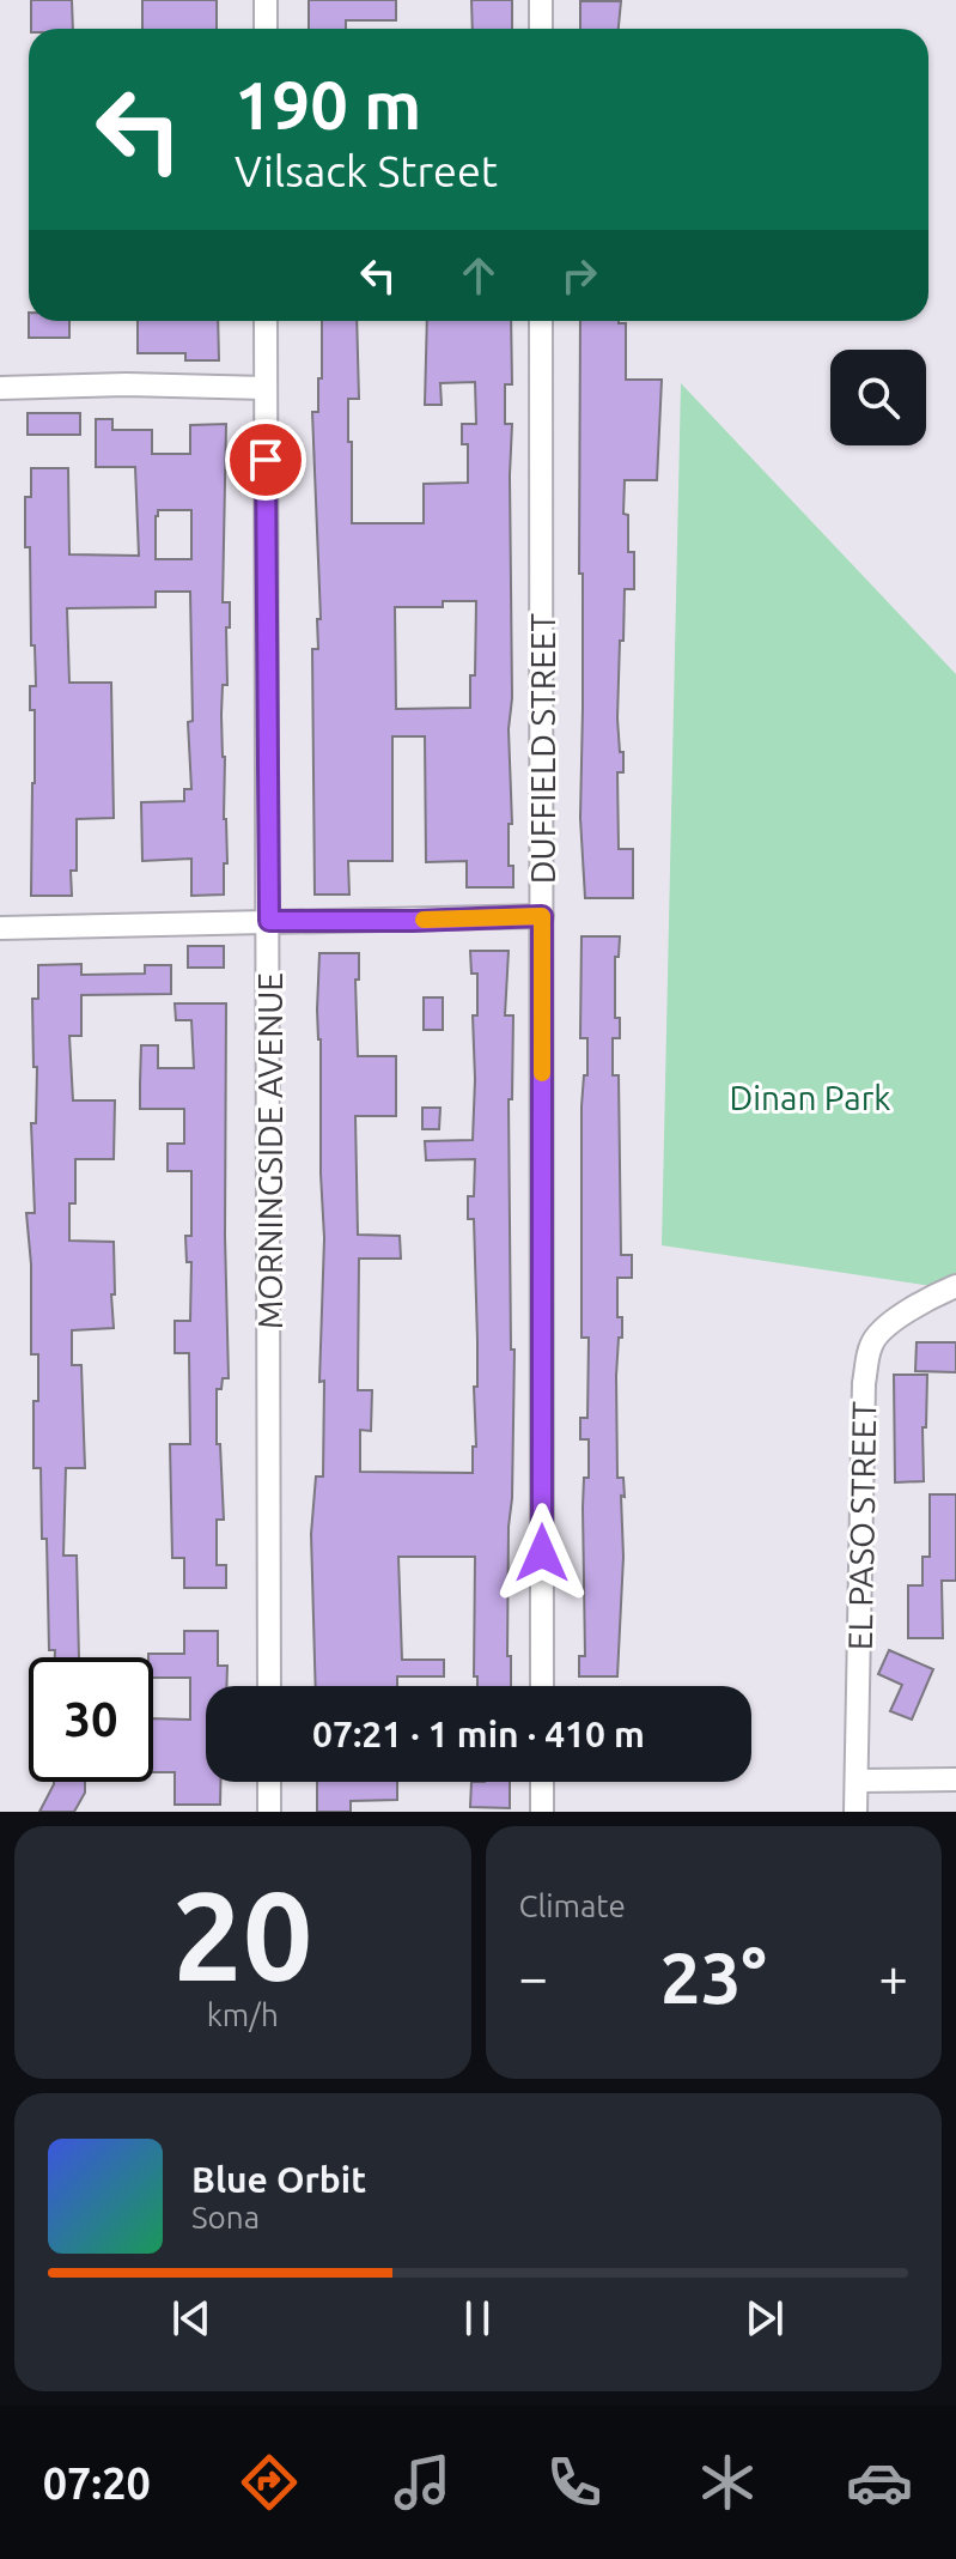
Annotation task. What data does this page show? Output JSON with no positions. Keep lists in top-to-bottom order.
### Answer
{
  "streets": {
    "street": ["DUFFIELD STREET", "MORNINGSIDE AVENUE", "EL PASO STREET"]
  },
  "parks": ["Dinan Park"],
  "page": {
    "turn": ["190 m", "Vilsack Street"],
    "limit": "30",
    "trip": "07:21 · 1 min · 410 m",
    "tile": [
      ["20", "km/h"],
      "Climate"
    ],
    "heat": ["−", "23°", "+"],
    "song": ["Blue Orbit", "Sona"],
    "tabs": "07:20"
  }
}
